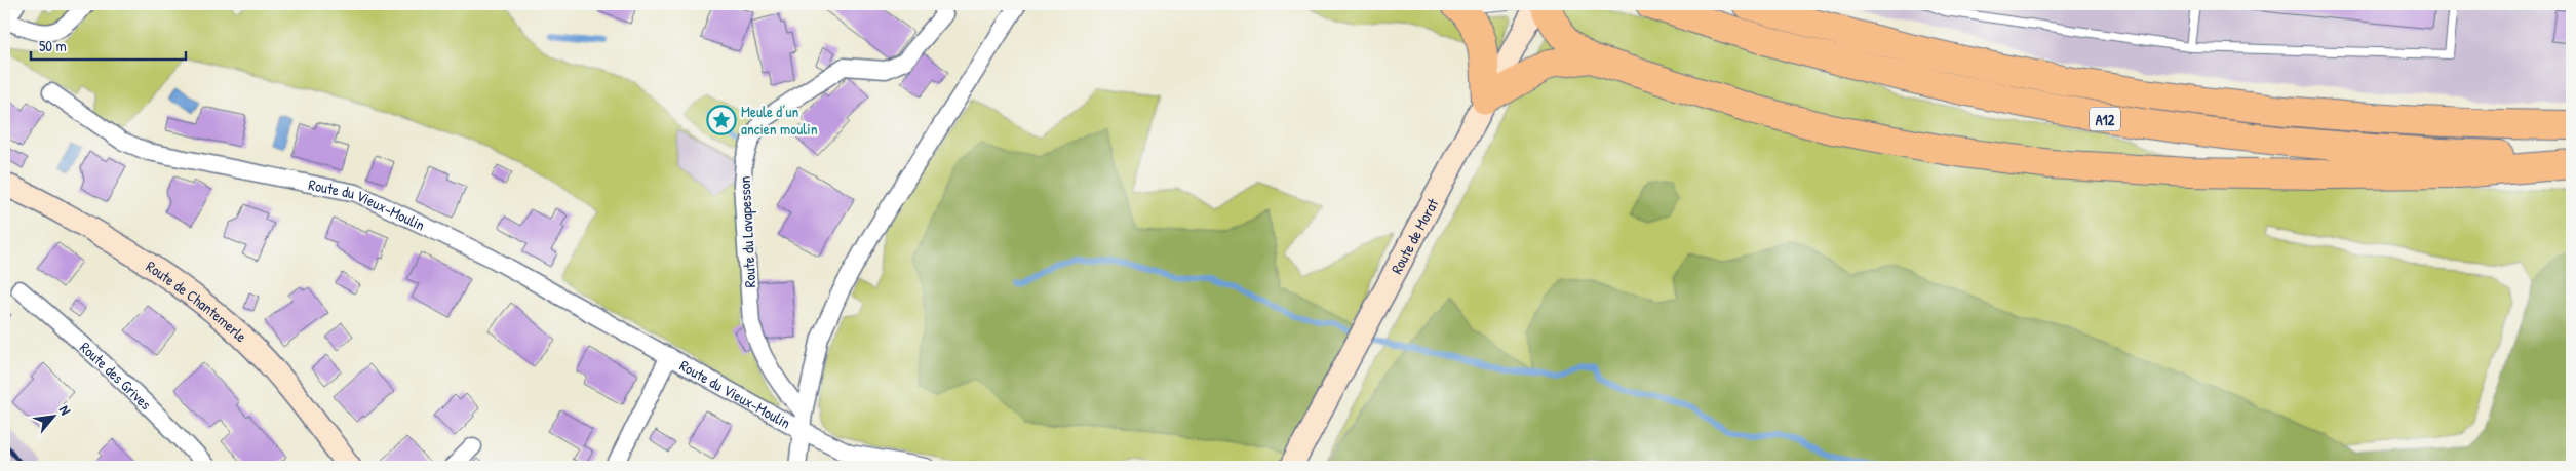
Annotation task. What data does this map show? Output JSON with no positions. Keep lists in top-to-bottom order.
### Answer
{
  "streets": {
    "highway": ["A12"],
    "main road": ["Route de Morat", "Route de Chantemerle"],
    "street": ["Route du Vieux-Moulin", "Route du Lavapesson", "Route des Grives"]
  },
  "places": {
    "place": ["Meule d’un ancien moulin"]
  },
  "scale_bar": "50 m",
  "north": "top right"
}
